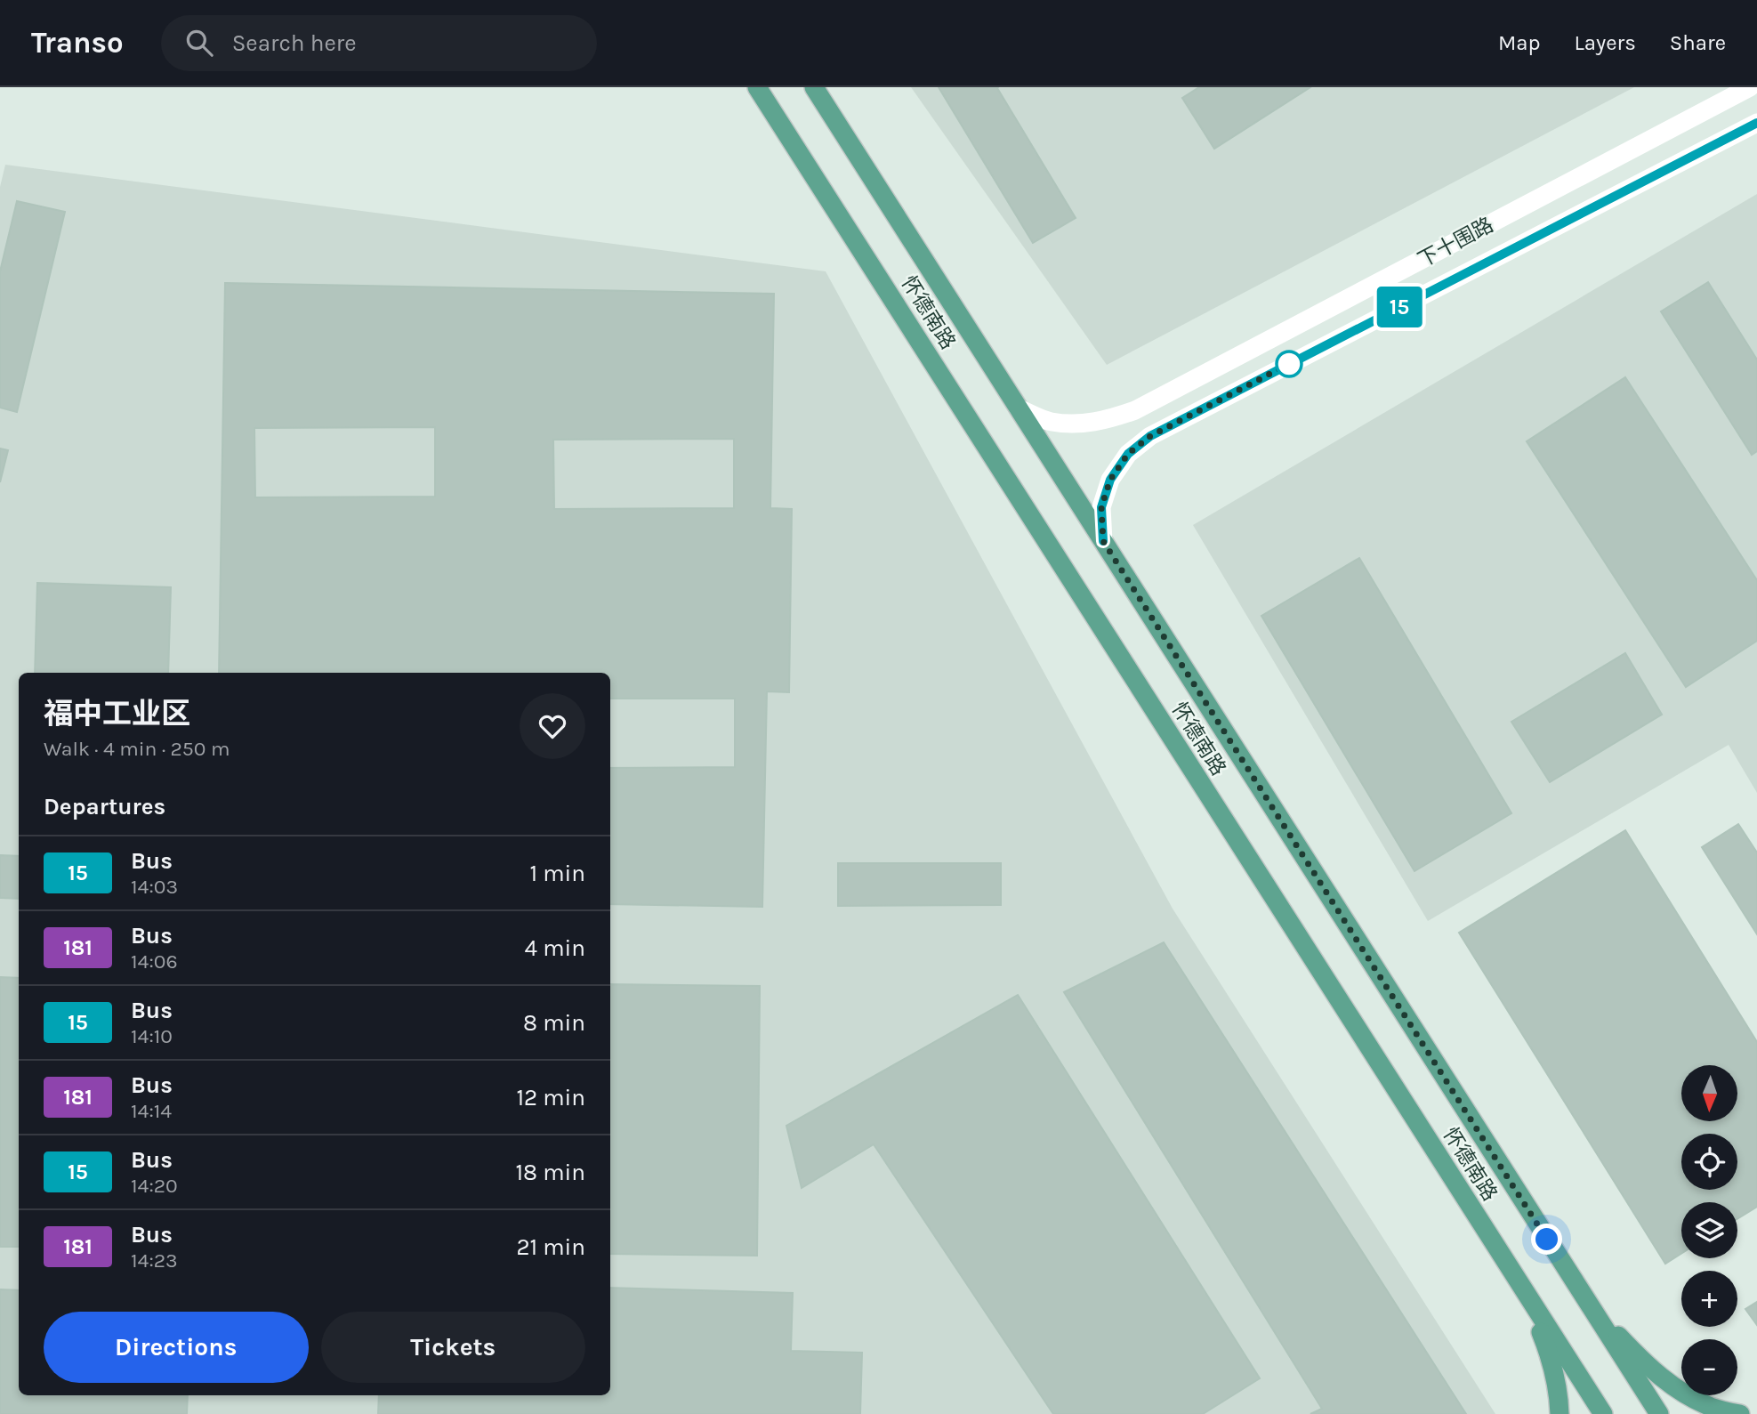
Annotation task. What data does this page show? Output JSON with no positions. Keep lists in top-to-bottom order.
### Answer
{
  "streets": {
    "main road": ["怀德南路"],
    "street": ["下十围路"]
  },
  "crossings": [
    ["下十围路", "怀德南路"]
  ],
  "lines": ["bus line 15"],
  "north": "bottom",
  "page": {
    "header": "Transo",
    "search": "Search here",
    "nav": ["Map", "Layers", "Share"],
    "on_map": "15",
    "heading": [
      ["福中工业区", "Walk · 4 min · 250 m"],
      "Departures"
    ],
    "list": [
      {
        "mark": "15",
        "name": "Bus",
        "note": "14:03",
        "value": "1 min"
      },
      {
        "mark": "181",
        "name": "Bus",
        "note": "14:06",
        "value": "4 min"
      },
      {
        "mark": "15",
        "name": "Bus",
        "note": "14:10",
        "value": "8 min"
      },
      {
        "mark": "181",
        "name": "Bus",
        "note": "14:14",
        "value": "12 min"
      },
      {
        "mark": "15",
        "name": "Bus",
        "note": "14:20",
        "value": "18 min"
      },
      {
        "mark": "181",
        "name": "Bus",
        "note": "14:23",
        "value": "21 min"
      }
    ],
    "map_buttons": ["+", "−"],
    "buttons": ["Directions", "Tickets"]
  }
}
